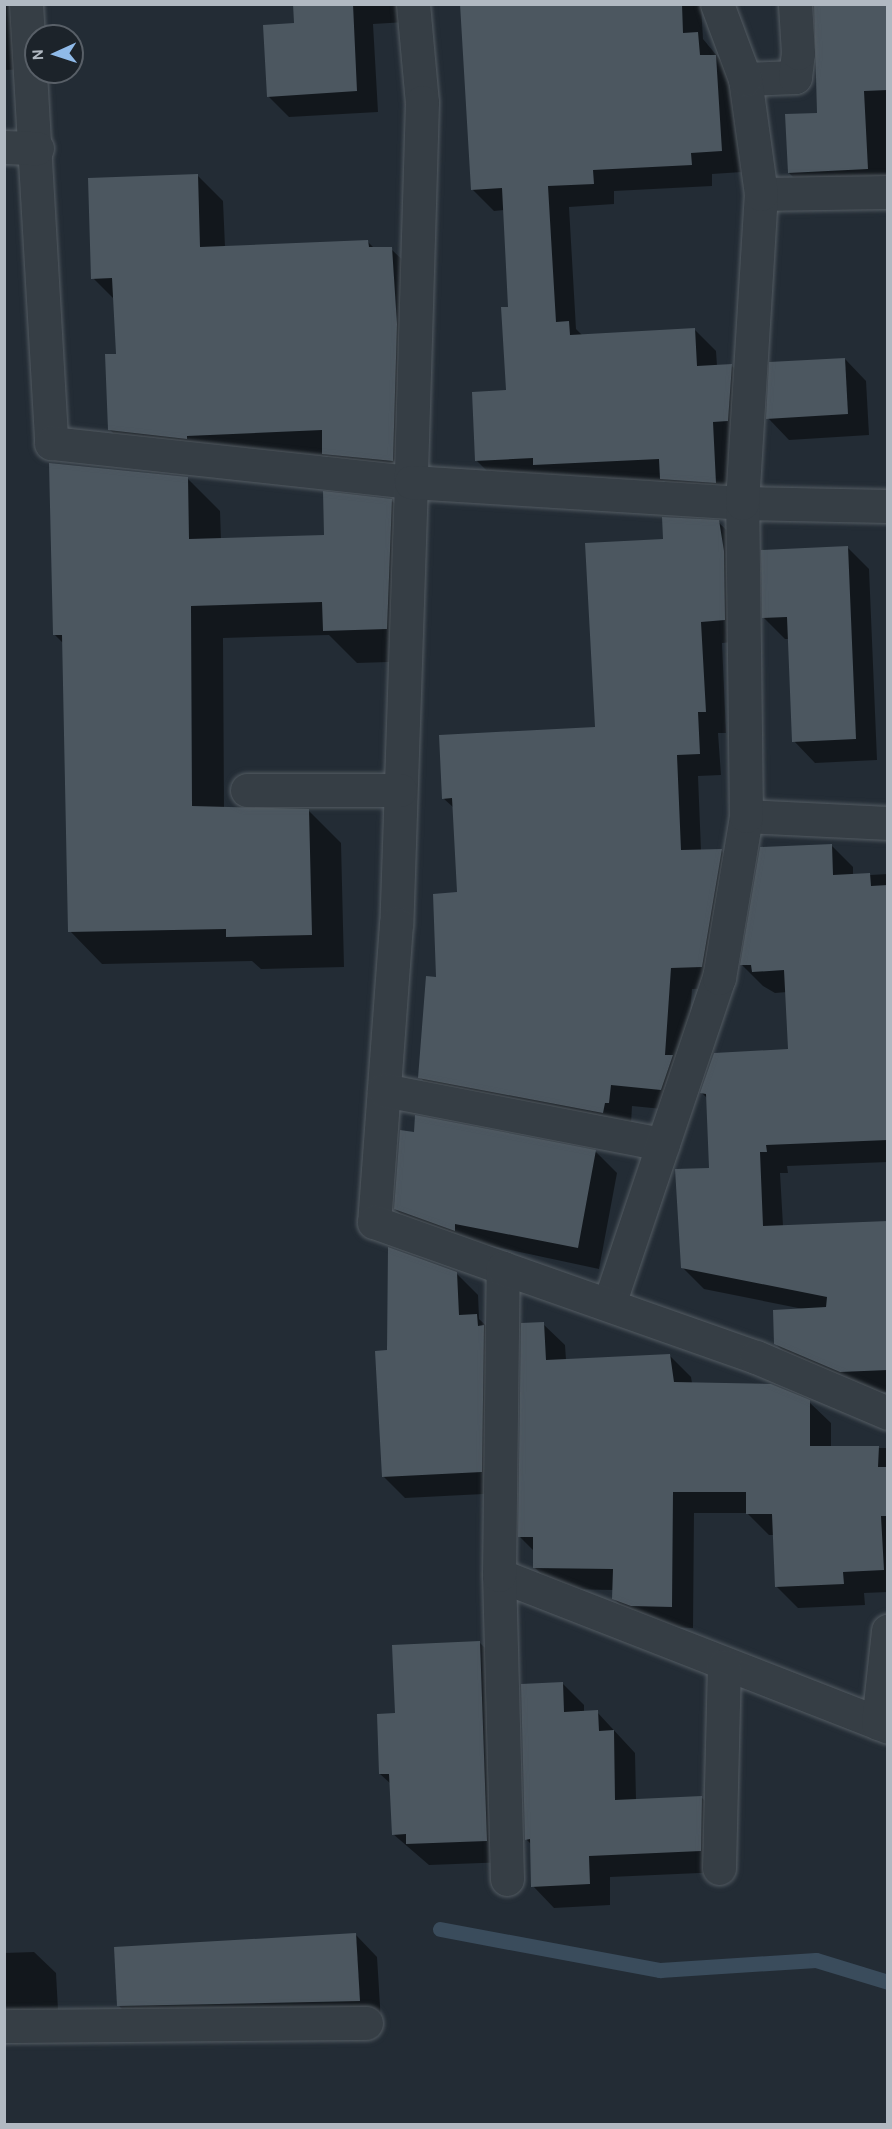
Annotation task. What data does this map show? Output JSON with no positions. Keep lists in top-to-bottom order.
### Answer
{
  "north": "left"
}
